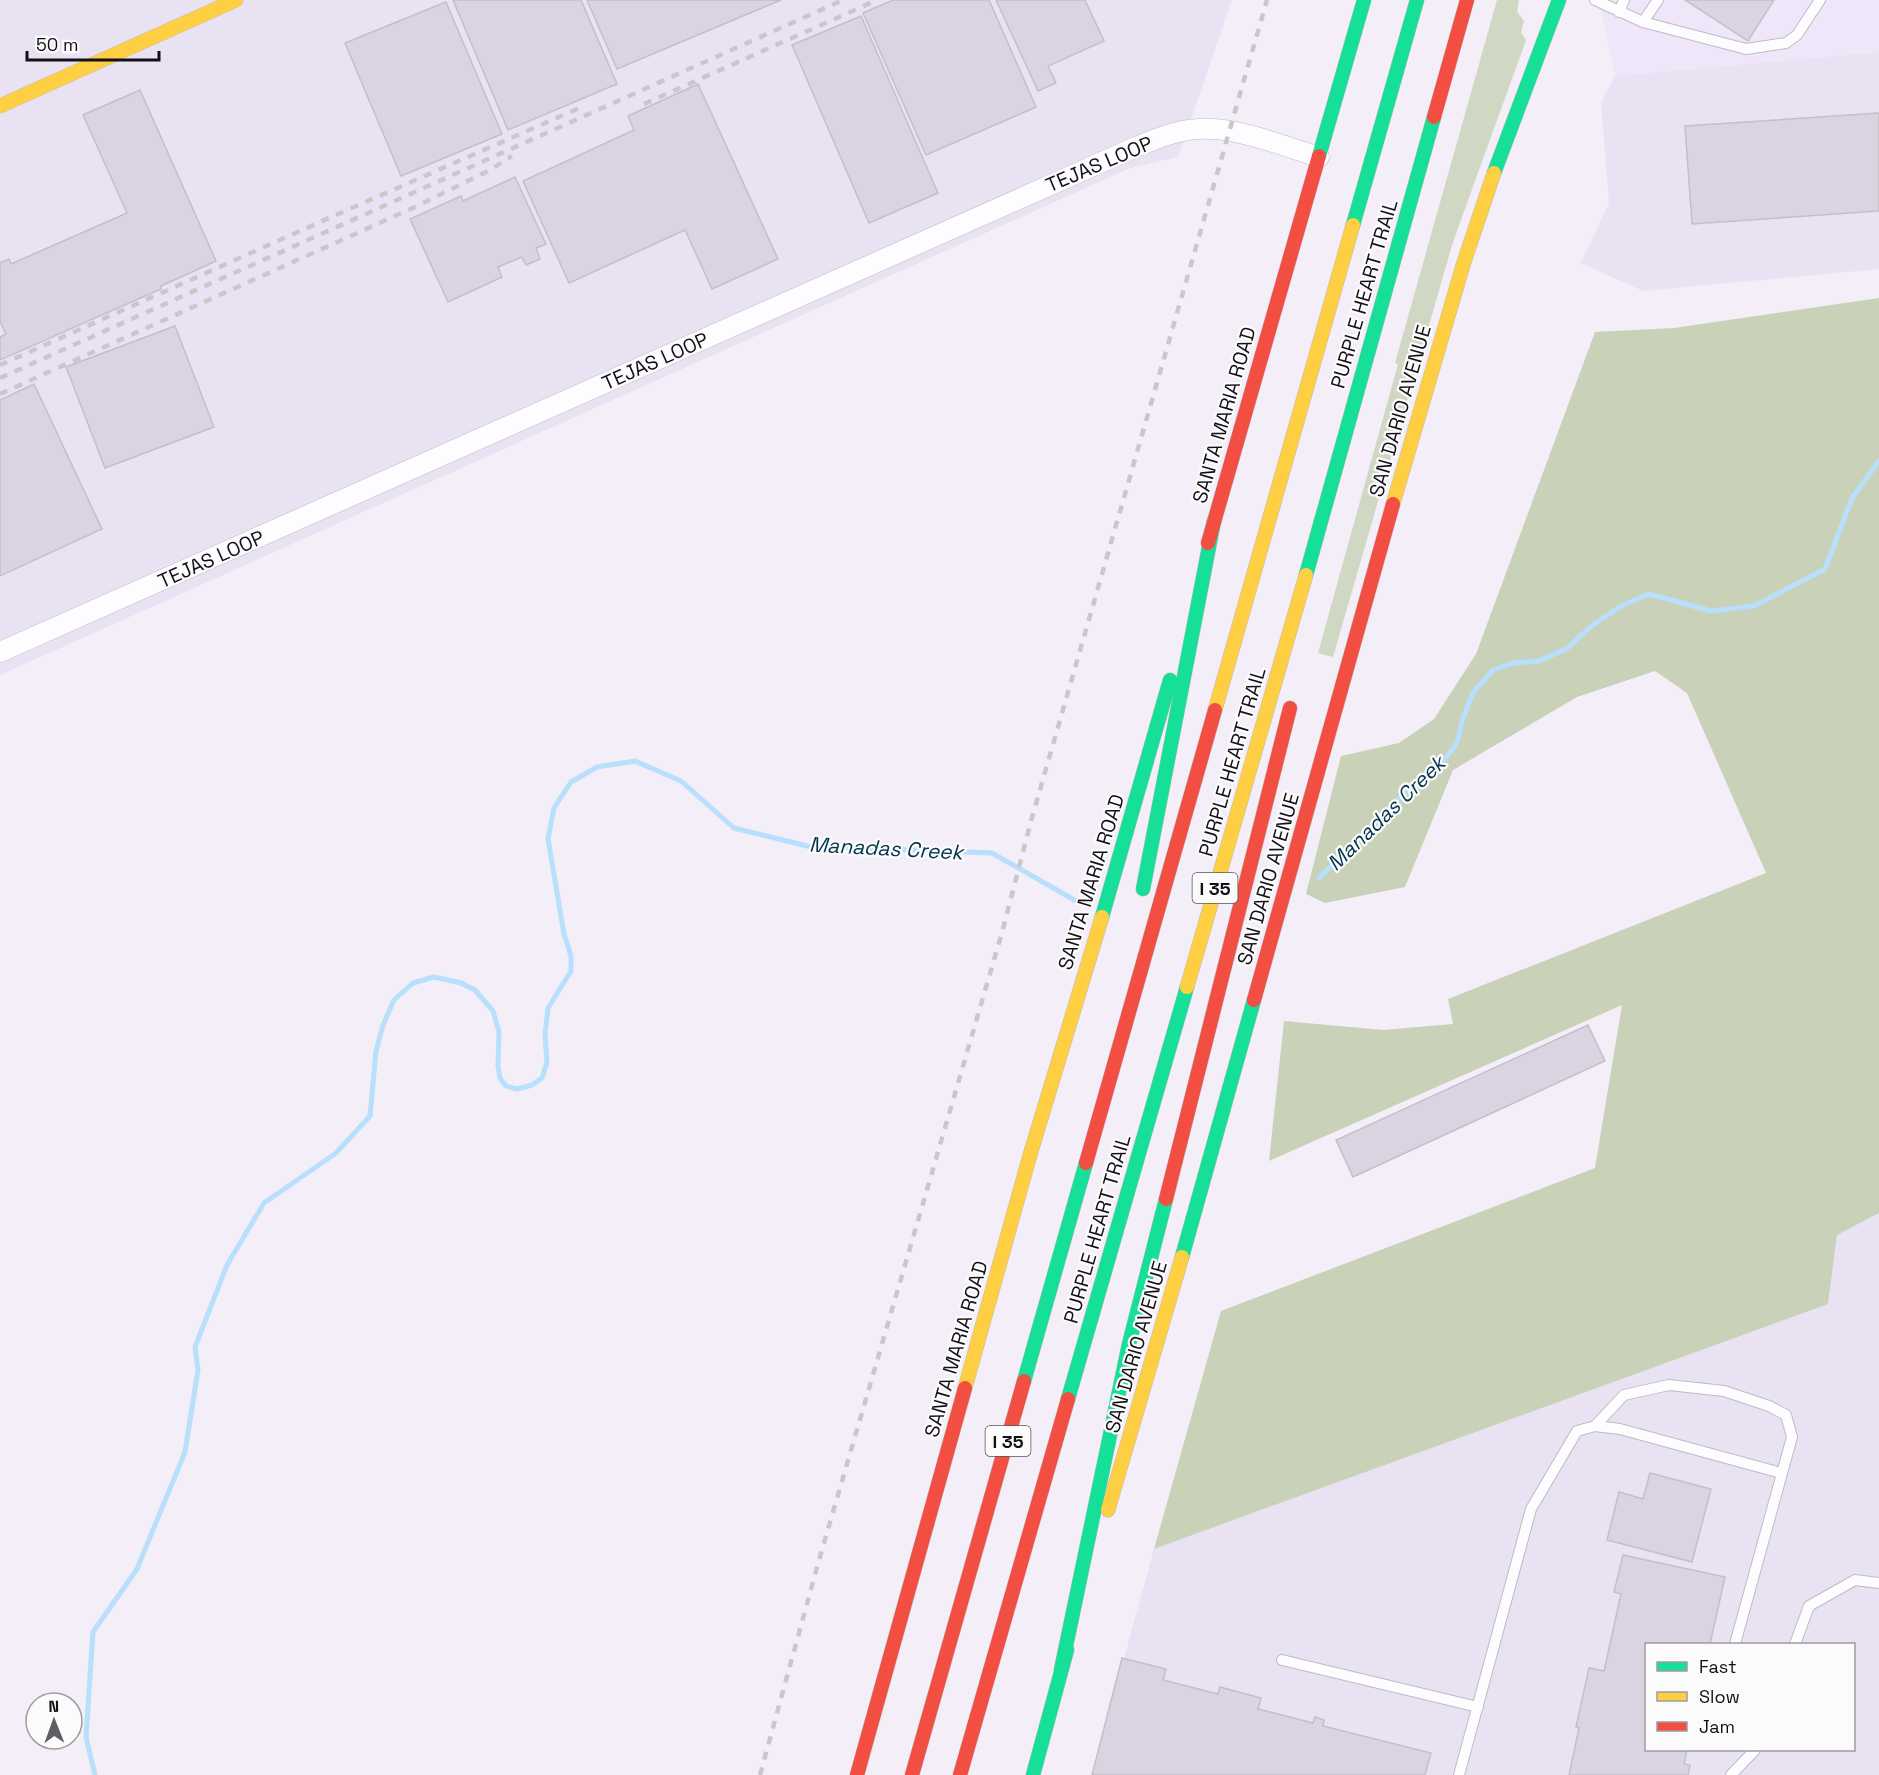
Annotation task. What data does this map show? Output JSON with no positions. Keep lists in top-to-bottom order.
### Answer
{
  "streets": {
    "main road": [
      "PURPLE HEART TRAIL",
      "SAN DARIO AVENUE",
      "SANTA MARIA ROAD",
      "I 35"
    ],
    "street": ["TEJAS LOOP"]
  },
  "crossings": [
    ["TEJAS LOOP", "SANTA MARIA ROAD"]
  ],
  "water": ["Manadas Creek"],
  "legend": ["Fast", "Slow", "Jam"],
  "scale_bar": "50 m",
  "north": "top"
}
